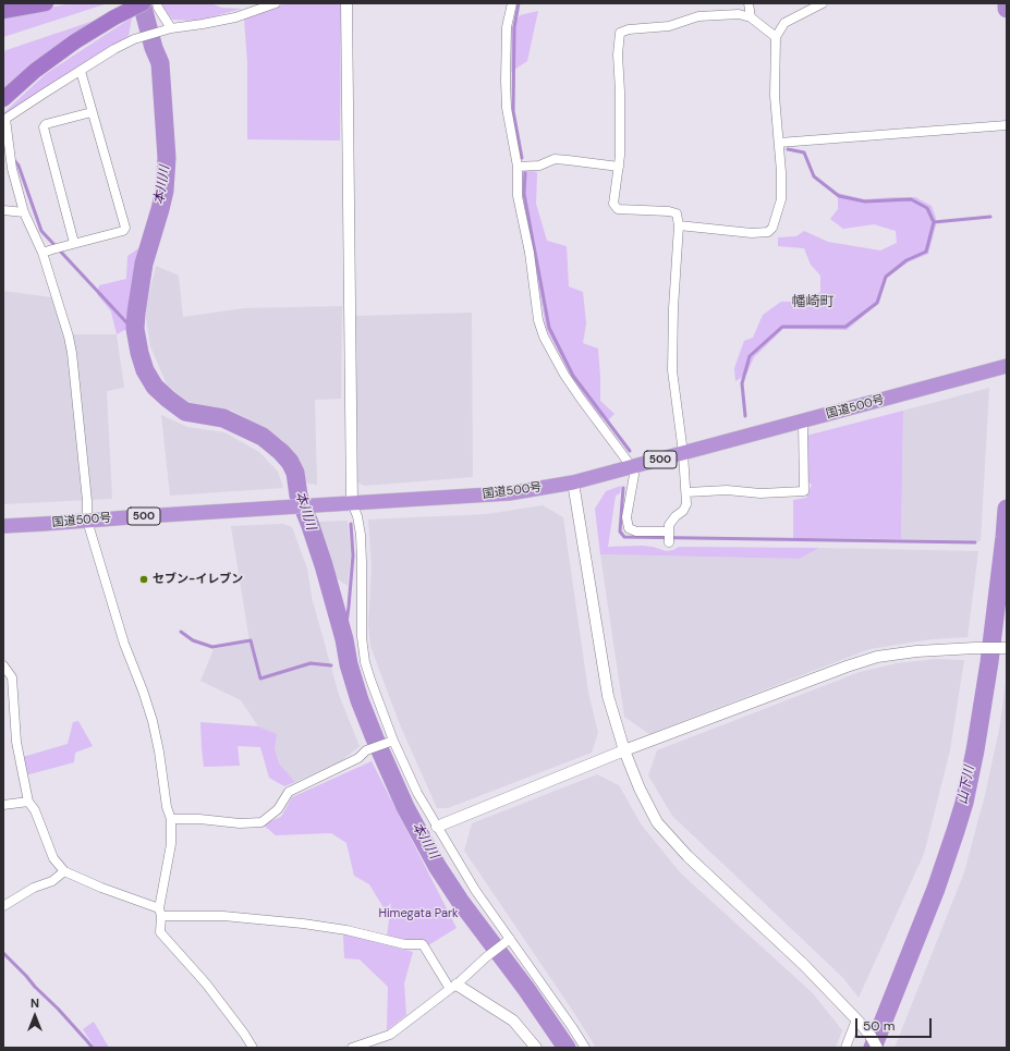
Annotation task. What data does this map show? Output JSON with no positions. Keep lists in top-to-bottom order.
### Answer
{
  "streets": {
    "highway": ["国道500号", "500"]
  },
  "districts": ["幡崎町"],
  "water": ["本川川", "山下川"],
  "parks": ["Himegata Park"],
  "places": ["セブン-イレブン"],
  "scale_bar": "50 m",
  "north": "top"
}
